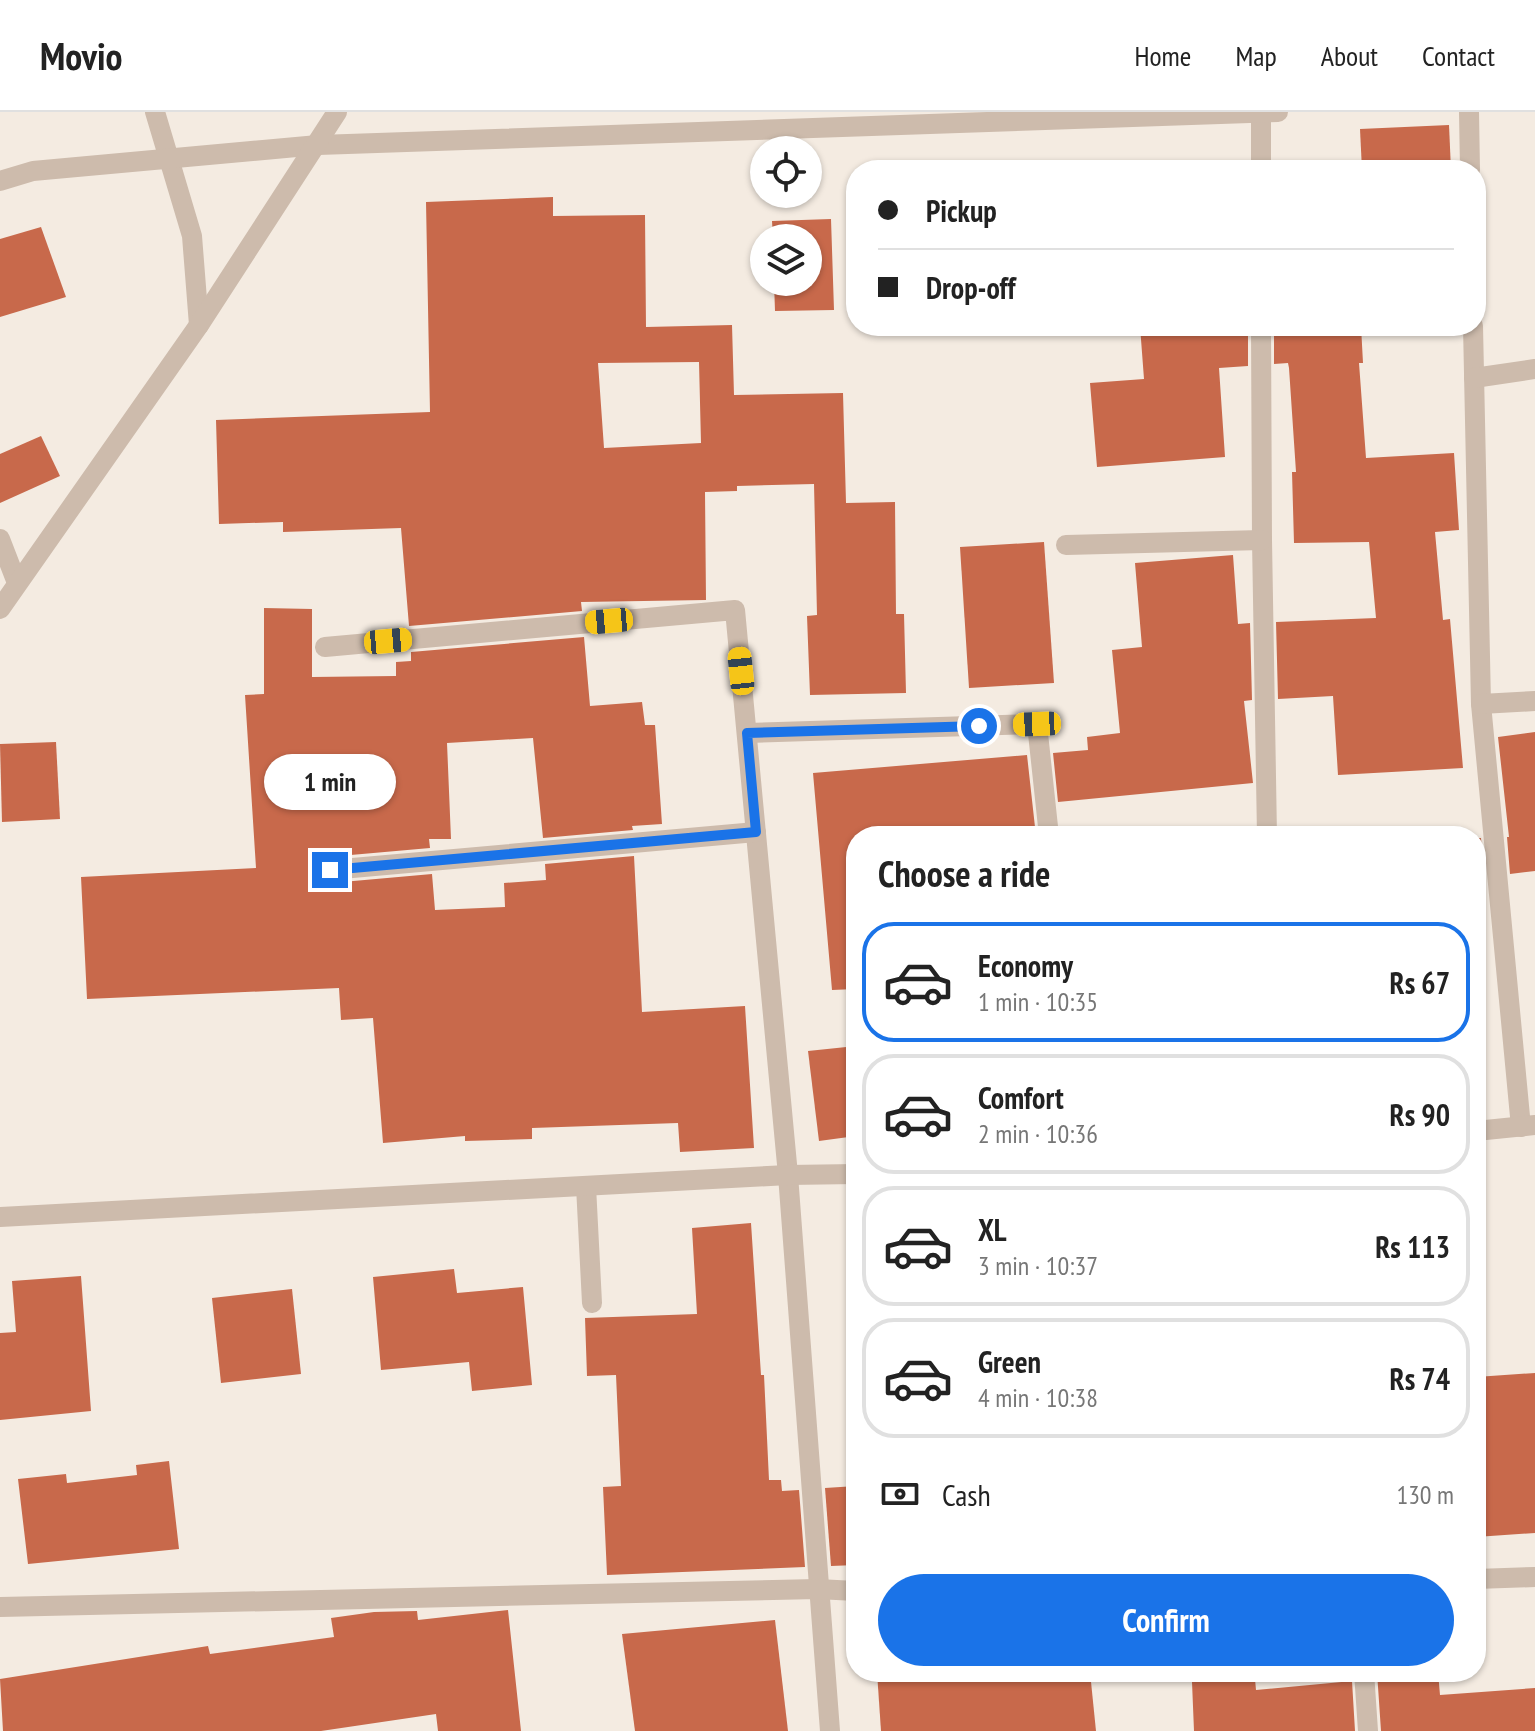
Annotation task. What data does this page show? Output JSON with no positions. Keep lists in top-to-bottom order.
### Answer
{
  "page": {
    "header": "Movio",
    "nav": [
      "Home",
      "Map",
      "About",
      "Contact"
    ],
    "banner": ["Pickup", "Drop-off"],
    "bubble": "1 min",
    "heading": "Choose a ride",
    "list": [
      {
        "name": "Economy",
        "note": "1 min · 10:35",
        "value": "Rs 67"
      },
      {
        "name": "Comfort",
        "note": "2 min · 10:36",
        "value": "Rs 90"
      },
      {
        "name": "XL",
        "note": "3 min · 10:37",
        "value": "Rs 113"
      },
      {
        "name": "Green",
        "note": "4 min · 10:38",
        "value": "Rs 74"
      }
    ],
    "pay": ["Cash", "130 m"],
    "buttons": "Confirm"
  }
}
